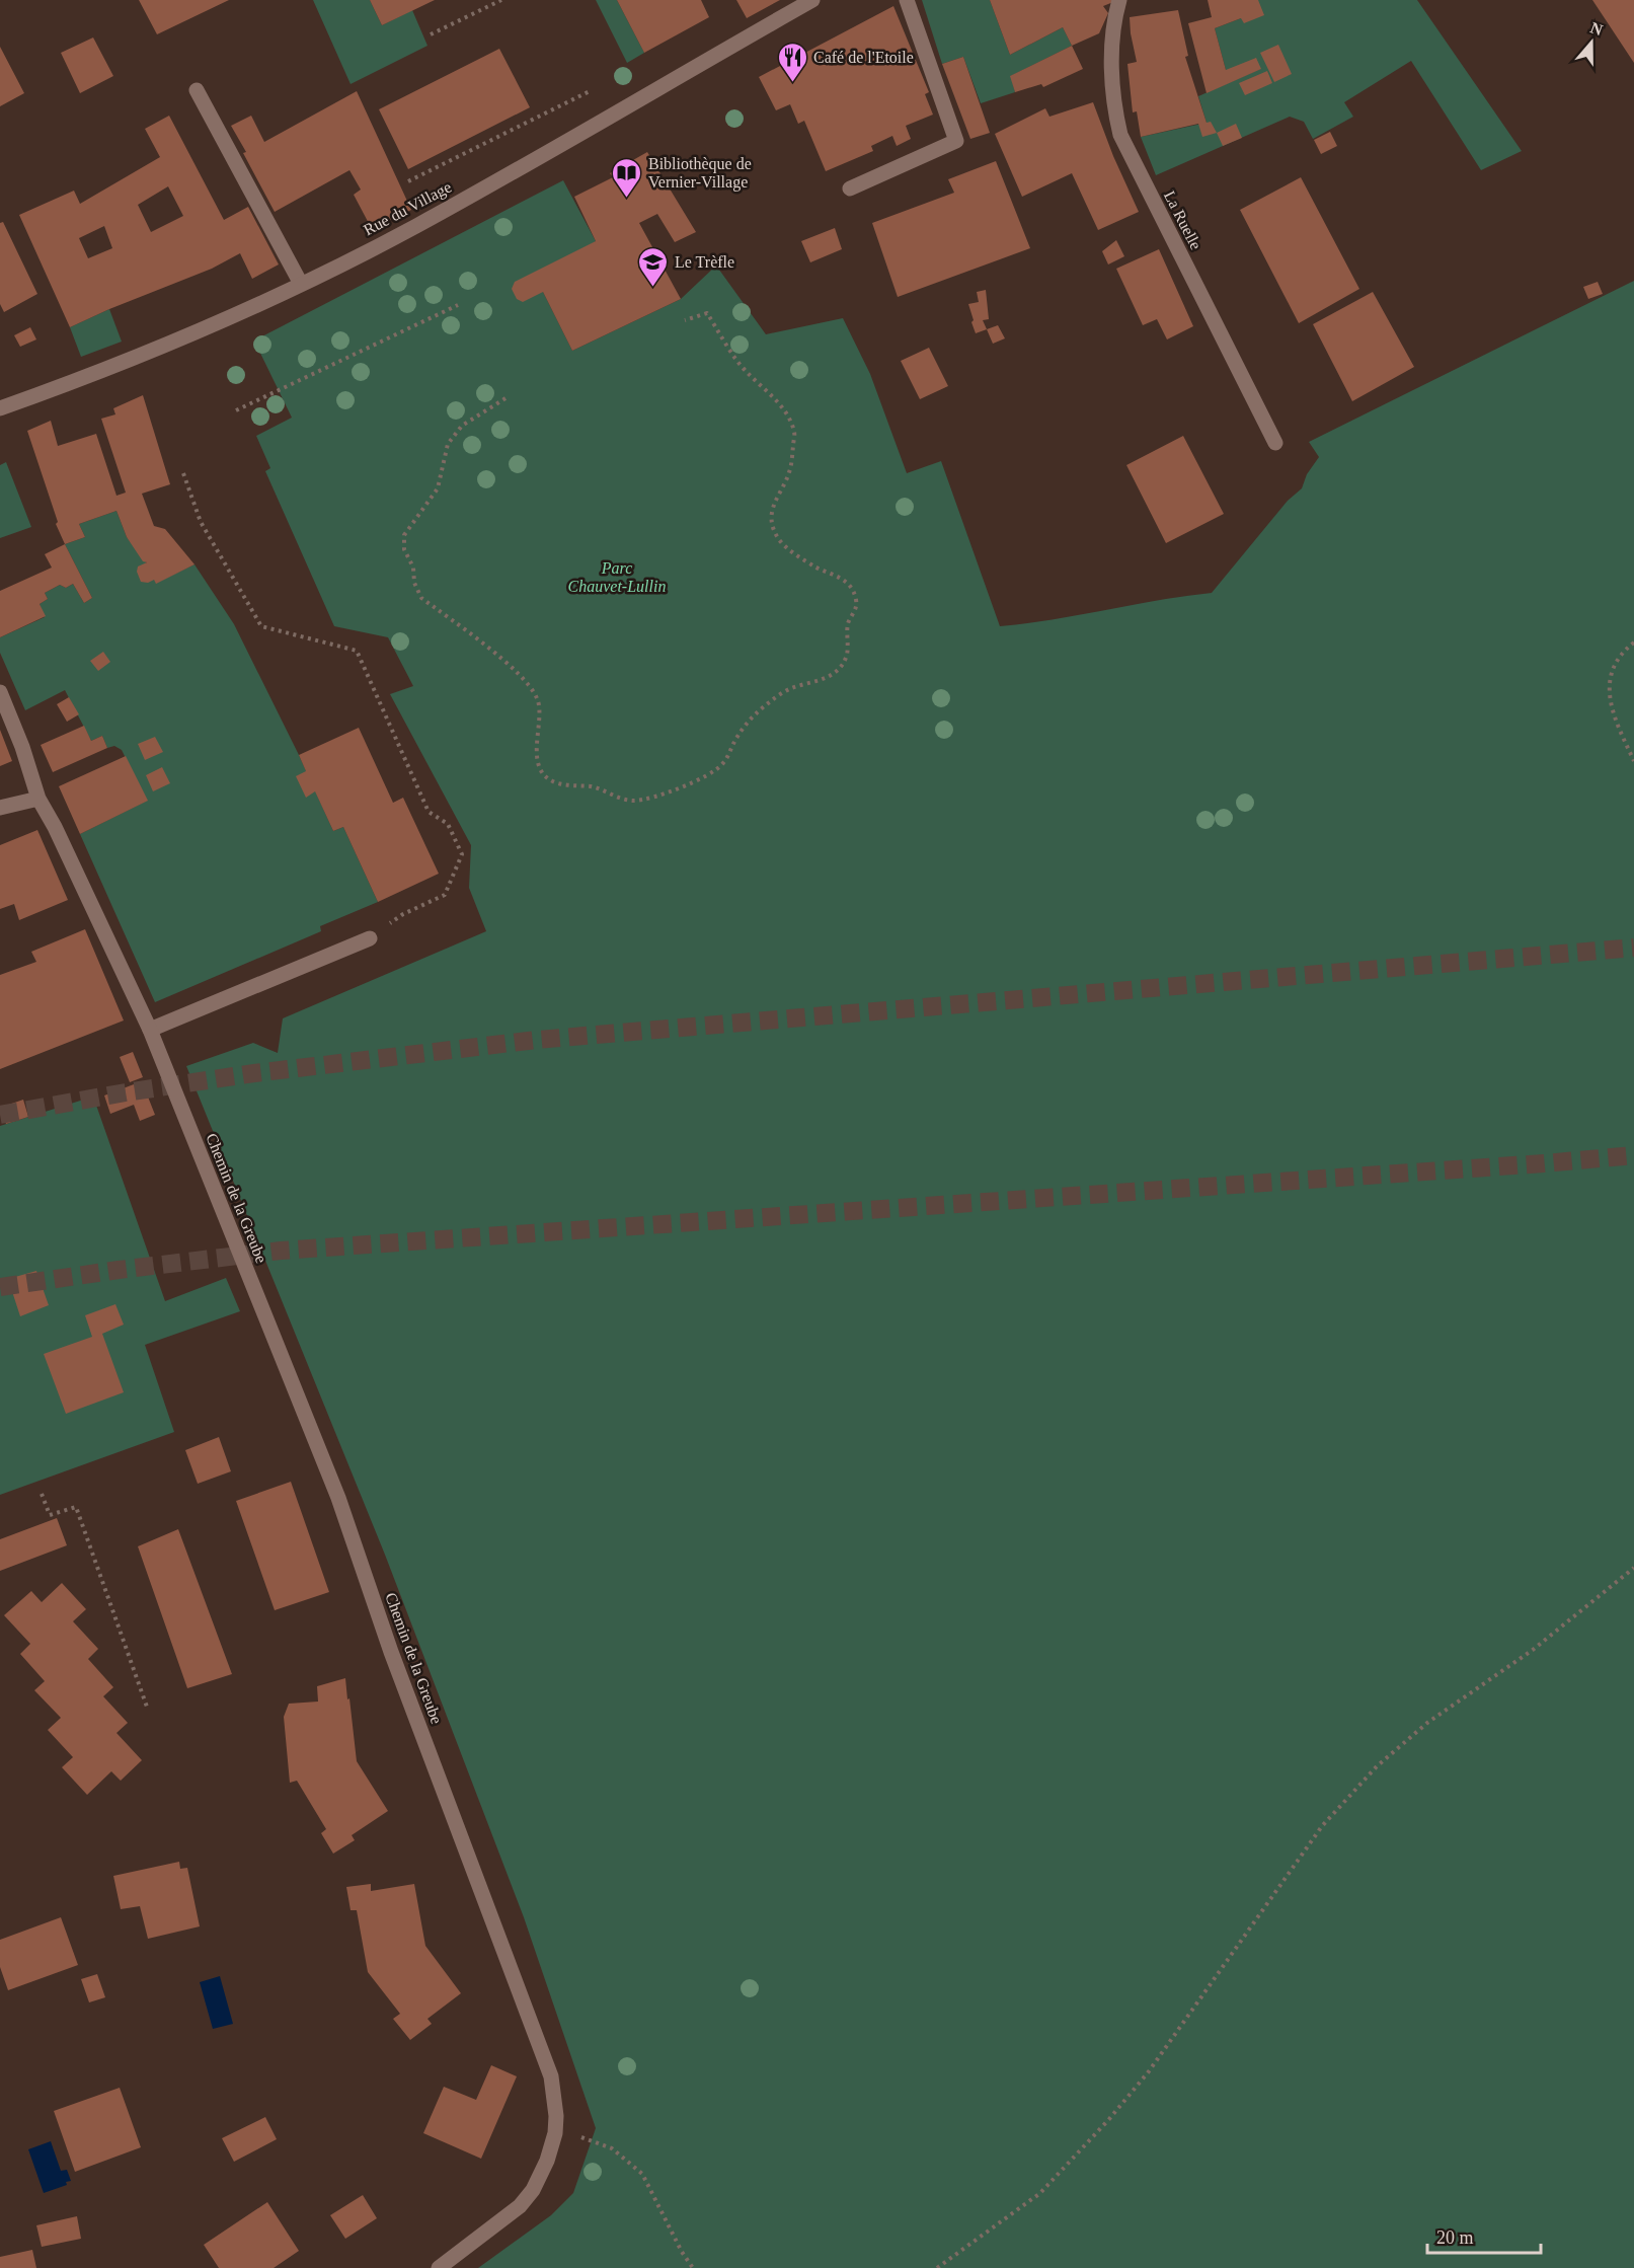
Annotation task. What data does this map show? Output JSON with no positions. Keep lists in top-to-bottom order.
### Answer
{
  "streets": {
    "street": ["Rue du Village", "La Ruelle", "Chemin de la Greube"]
  },
  "parks": ["Parc Chauvet-Lullin"],
  "places": {
    "restaurant": ["Café de l'Etoile"],
    "library": ["Bibliothèque de Vernier-Village"],
    "school or university": ["Le Trèfle"]
  },
  "scale_bar": "20 m",
  "north": "top"
}
